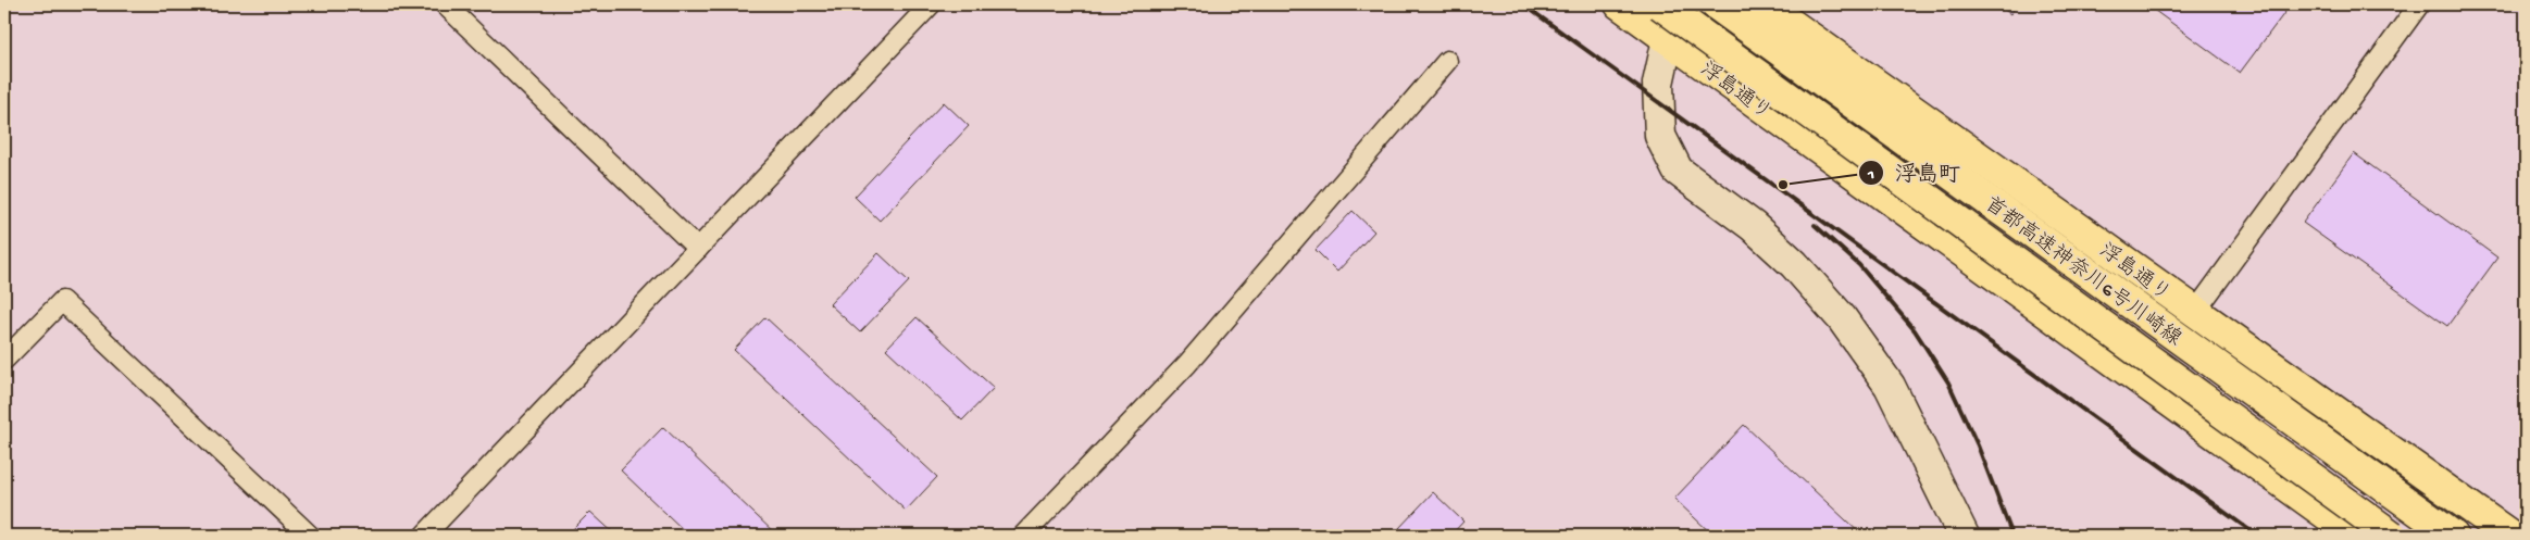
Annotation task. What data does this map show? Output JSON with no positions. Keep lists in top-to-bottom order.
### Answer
{
  "streets": {
    "highway": ["浮島通り", "首都高速神奈川6号川崎線"]
  },
  "places": ["浮島町"]
}
